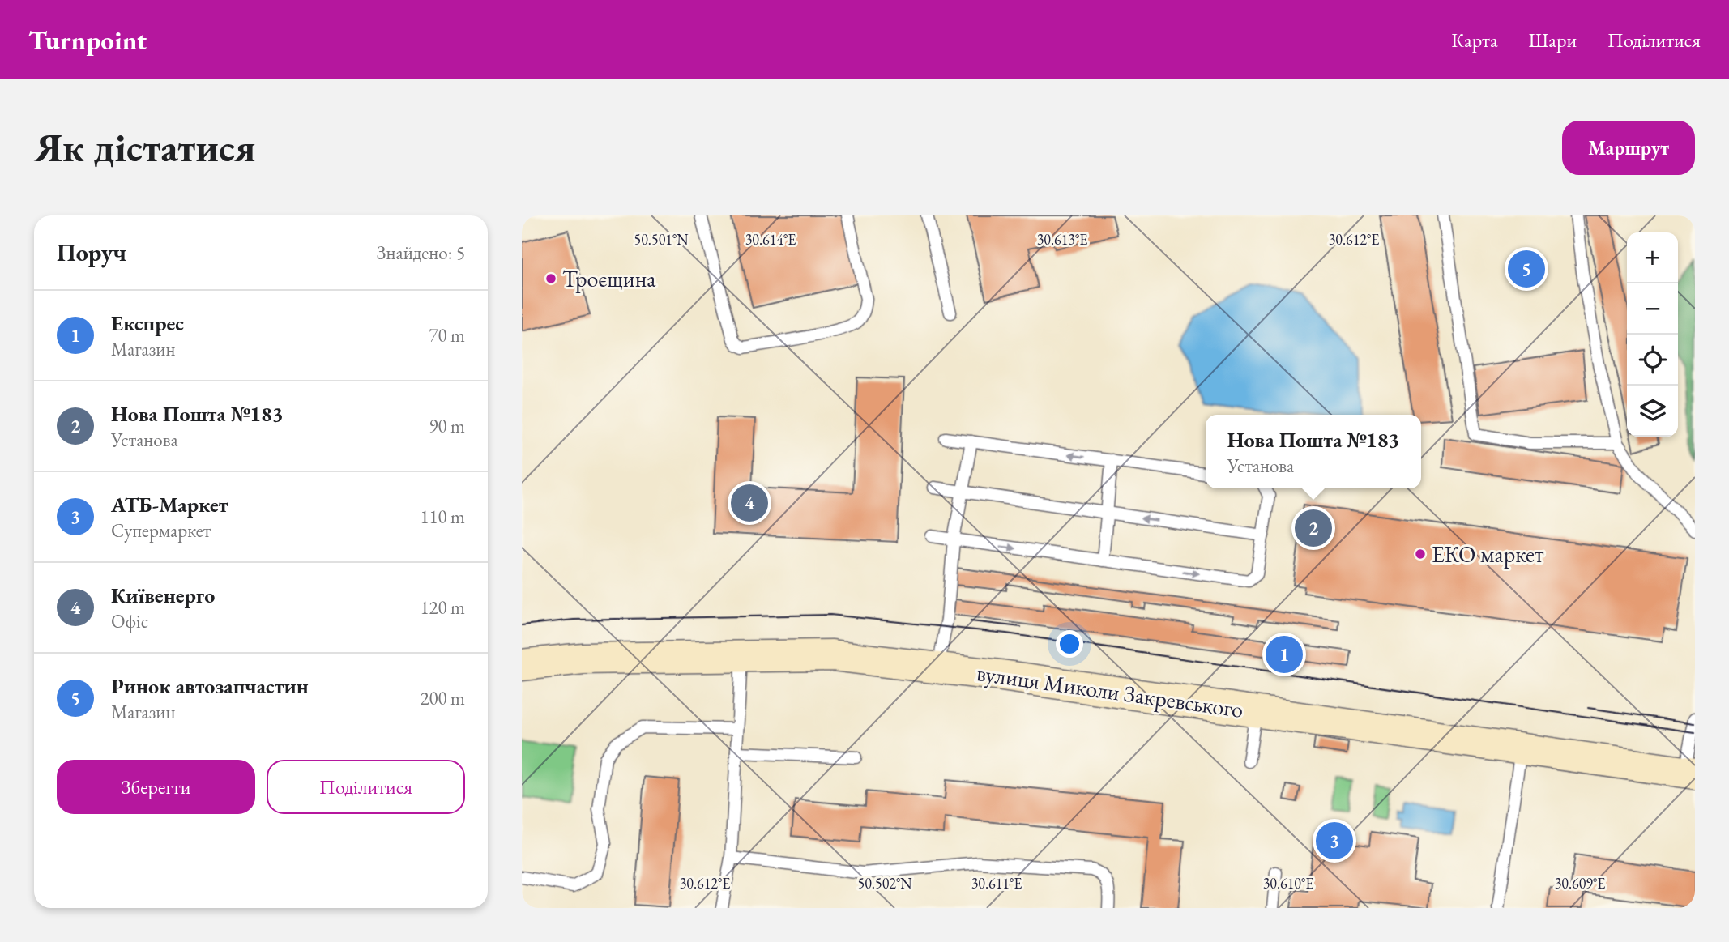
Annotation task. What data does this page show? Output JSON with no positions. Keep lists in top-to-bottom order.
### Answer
{
  "streets": {
    "street": ["вулиця Миколи Закревського"]
  },
  "places": ["Троєщина", "ЕКО маркет"],
  "page": {
    "header": "Turnpoint",
    "nav": ["Карта", "Шари", "Поділитися"],
    "buttons": [
      "Маршрут",
      ["Зберегти", "Поділитися"]
    ],
    "title": "Як дістатися",
    "heading": ["Поруч", "Знайдено: 5"],
    "map_buttons": ["+", "−"],
    "pins": [
      "5",
      "4",
      "2",
      "1",
      "3"
    ],
    "list": [
      {
        "mark": "1",
        "name": "Експрес",
        "note": "Магазин",
        "value": "70 m"
      },
      {
        "mark": "2",
        "name": "Нова Пошта №183",
        "note": "Установа",
        "value": "90 m"
      },
      {
        "mark": "3",
        "name": "АТБ-Маркет",
        "note": "Супермаркет",
        "value": "110 m"
      },
      {
        "mark": "4",
        "name": "Київенерго",
        "note": "Офіс",
        "value": "120 m"
      },
      {
        "mark": "5",
        "name": "Ринок автозапчастин",
        "note": "Магазин",
        "value": "200 m"
      }
    ],
    "popup": ["Нова Пошта №183", "Установа"]
  },
  "coordinates": [
    "50.501°N",
    "30.614°E",
    "30.613°E",
    "30.612°E",
    "30.611°E",
    "30.610°E",
    "30.609°E",
    "50.502°N"
  ]
}
